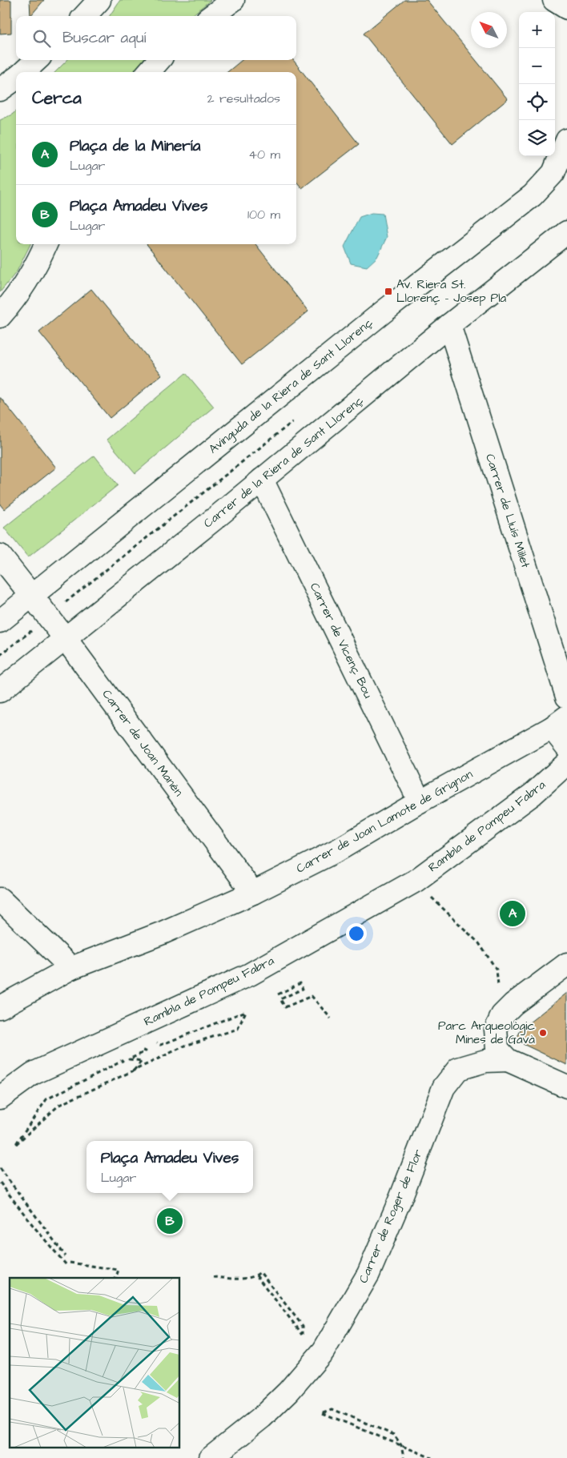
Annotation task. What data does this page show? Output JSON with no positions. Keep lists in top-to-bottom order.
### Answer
{
  "streets": {
    "street": [
      "Avinguda de la Riera de Sant Llorenç",
      "Carrer de la Riera de Sant Llorenç",
      "Carrer de Lluís Millet",
      "Carrer de Vicenç Bou",
      "Carrer de Joan Manén",
      "Carrer de Joan Lamote de Grignon",
      "Rambla de Pompeu Fabra",
      "Carrer de Roger de Flor"
    ]
  },
  "crossings": [
    ["Avinguda de la Riera de Sant Llorenç", "Carrer de Joan Manén"],
    ["Carrer de la Riera de Sant Llorenç", "Carrer de Lluís Millet"],
    ["Carrer de la Riera de Sant Llorenç", "Carrer de Vicenç Bou"],
    ["Carrer de la Riera de Sant Llorenç", "Carrer de Joan Manén"],
    ["Carrer de Vicenç Bou", "Carrer de Joan Lamote de Grignon"],
    ["Carrer de Joan Manén", "Carrer de Joan Lamote de Grignon"]
  ],
  "places": {
    "transit": ["Av. Riera St. Llorenç - Josep Pla"],
    "other": ["Parc Arqueològic Mines de Gavà"]
  },
  "north": "top left",
  "page": {
    "map_buttons": ["+", "−"],
    "search": "Buscar aquí",
    "heading": ["Cerca", "2 resultados"],
    "list": [
      {
        "mark": "A",
        "name": "Plaça de la Minería",
        "note": "Lugar",
        "value": "40 m"
      },
      {
        "mark": "B",
        "name": "Plaça Amadeu Vives",
        "note": "Lugar",
        "value": "100 m"
      }
    ],
    "pins": ["A", "B"],
    "popup": ["Plaça Amadeu Vives", "Lugar"]
  }
}
